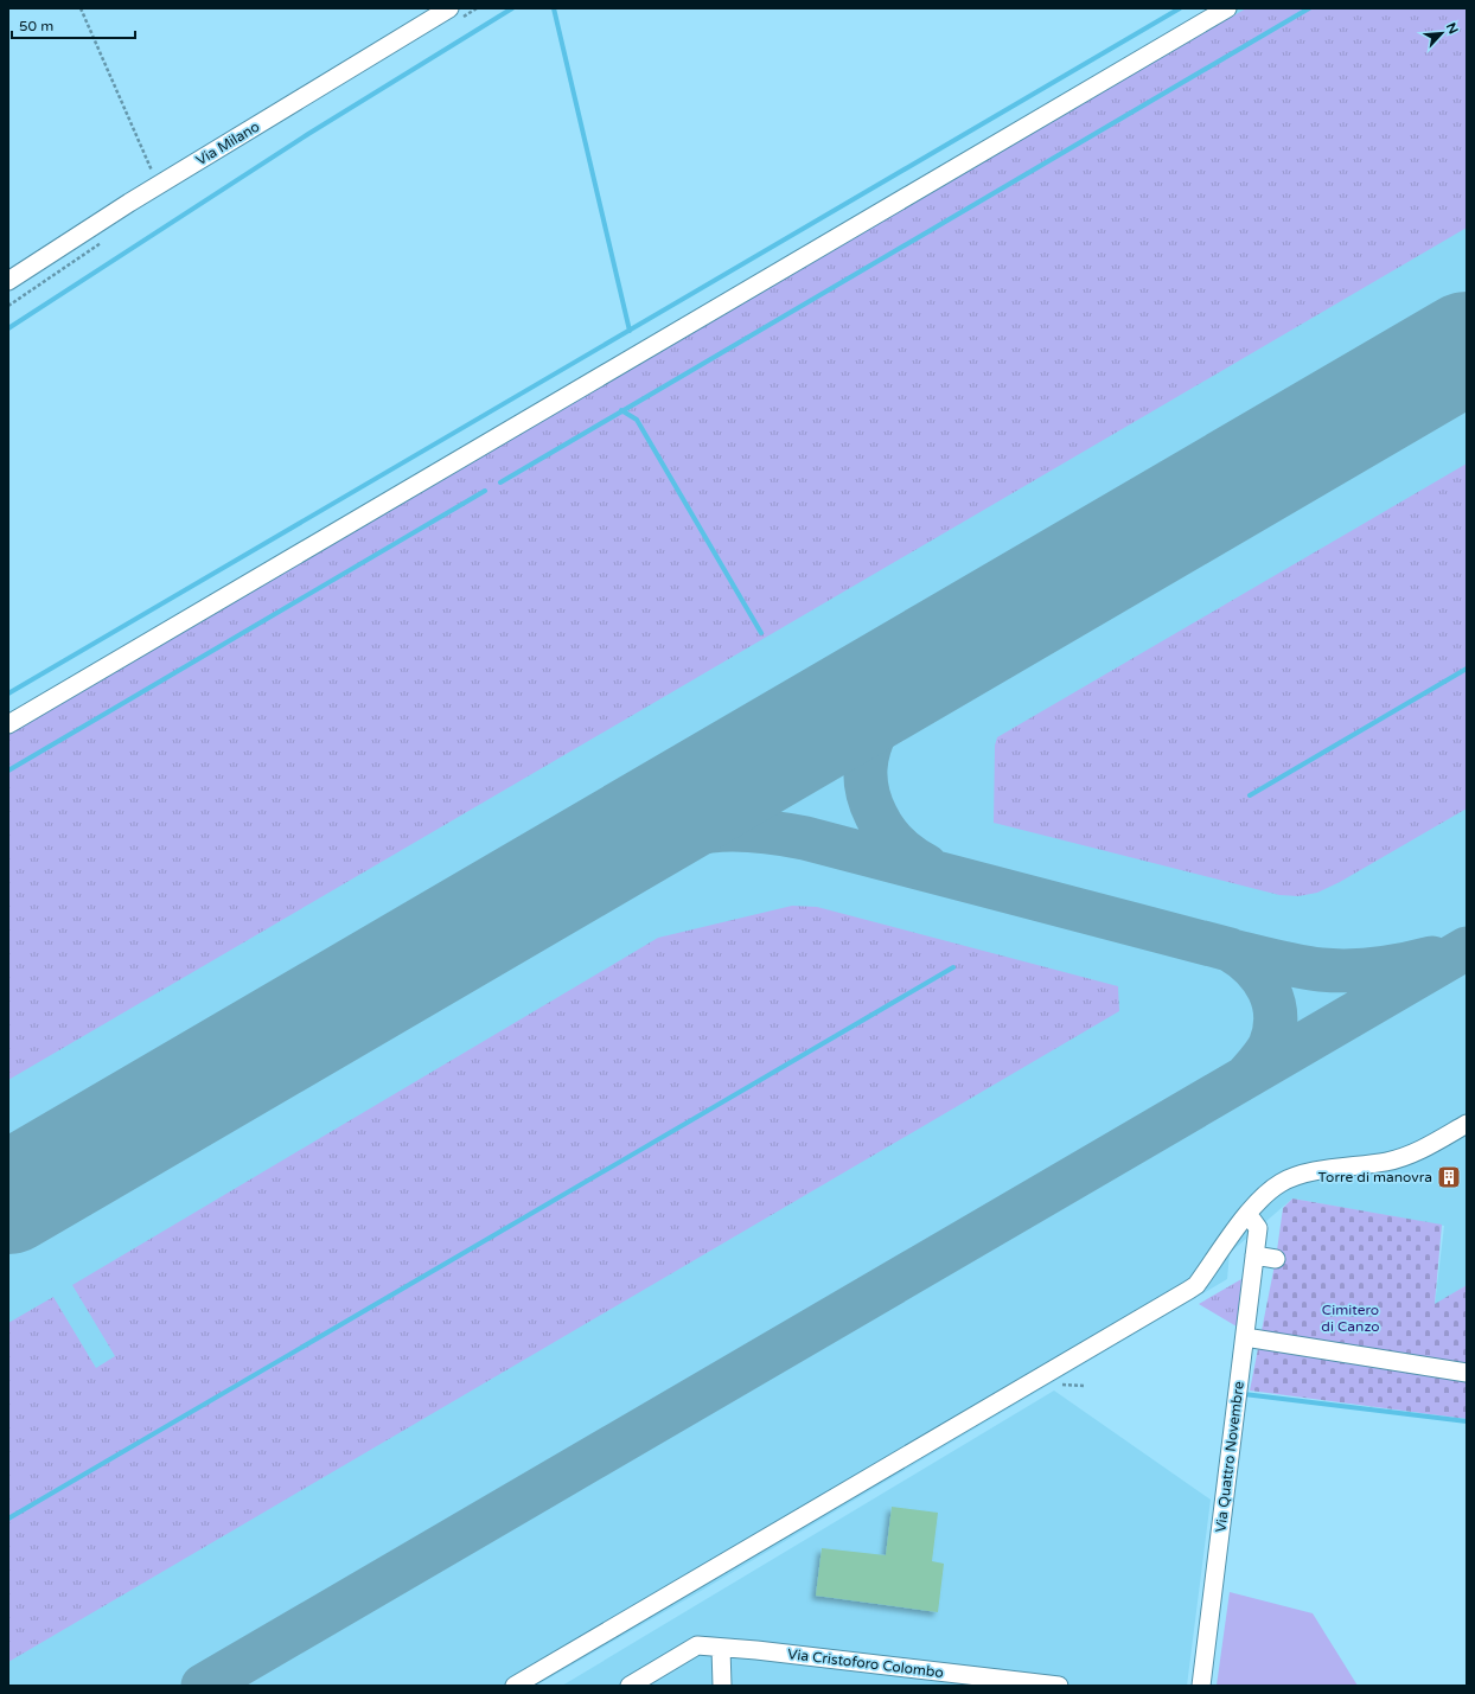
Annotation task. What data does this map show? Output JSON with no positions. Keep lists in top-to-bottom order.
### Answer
{
  "streets": {
    "street": ["Via Milano", "Via Quattro Novembre", "Via Cristoforo Colombo"]
  },
  "parks": ["Cimitero di Canzo"],
  "places": {
    "building": ["Torre di manovra"]
  },
  "scale_bar": "50 m",
  "north": "top right"
}
